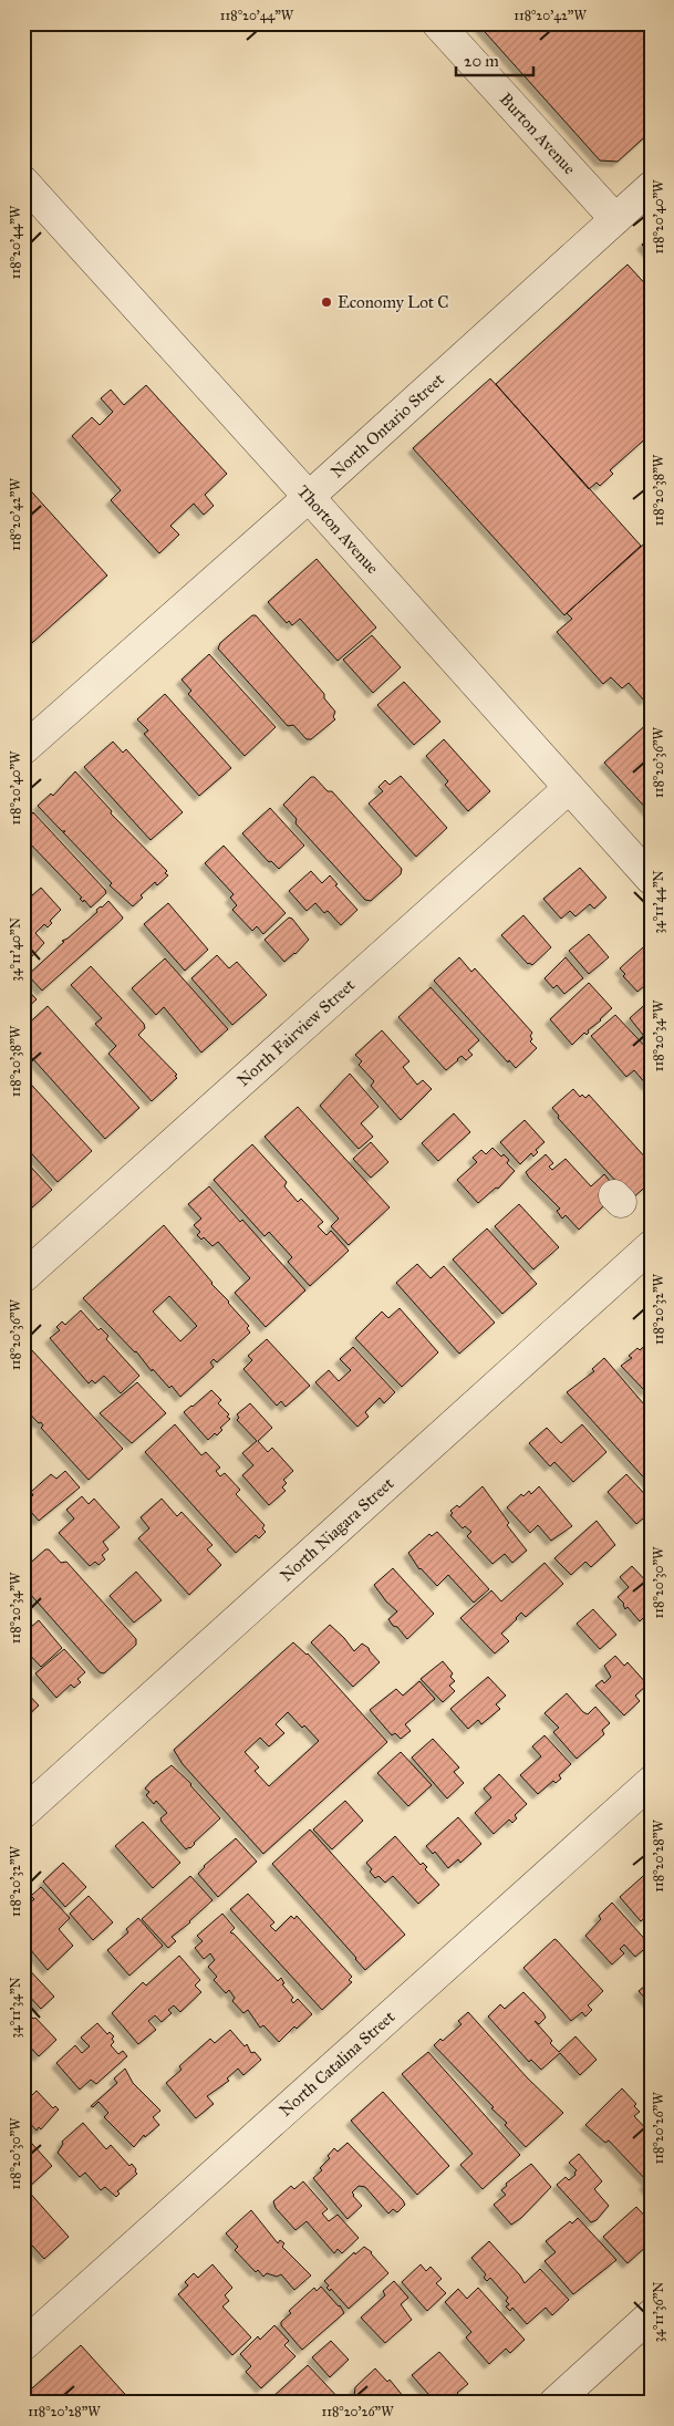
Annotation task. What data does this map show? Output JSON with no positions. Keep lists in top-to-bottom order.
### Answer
{
  "streets": {
    "street": [
      "Burton Avenue",
      "North Ontario Street",
      "Thorton Avenue",
      "North Fairview Street",
      "North Niagara Street",
      "North Catalina Street"
    ]
  },
  "crossings": [
    ["Burton Avenue", "North Ontario Street"],
    ["North Ontario Street", "Thorton Avenue"],
    ["Thorton Avenue", "North Fairview Street"]
  ],
  "places": ["Economy Lot C"],
  "scale_bar": "20 m",
  "coordinates": [
    "118°20'44\"W",
    "118°20'42\"W",
    "118°20'40\"W",
    "118°20'38\"W",
    "118°20'36\"W",
    "34°11'44\"N",
    "34°11'40\"N",
    "118°20'34\"W",
    "118°20'32\"W",
    "118°20'30\"W",
    "118°20'28\"W",
    "34°11'34\"N",
    "118°20'26\"W",
    "34°11'36\"N"
  ]
}
